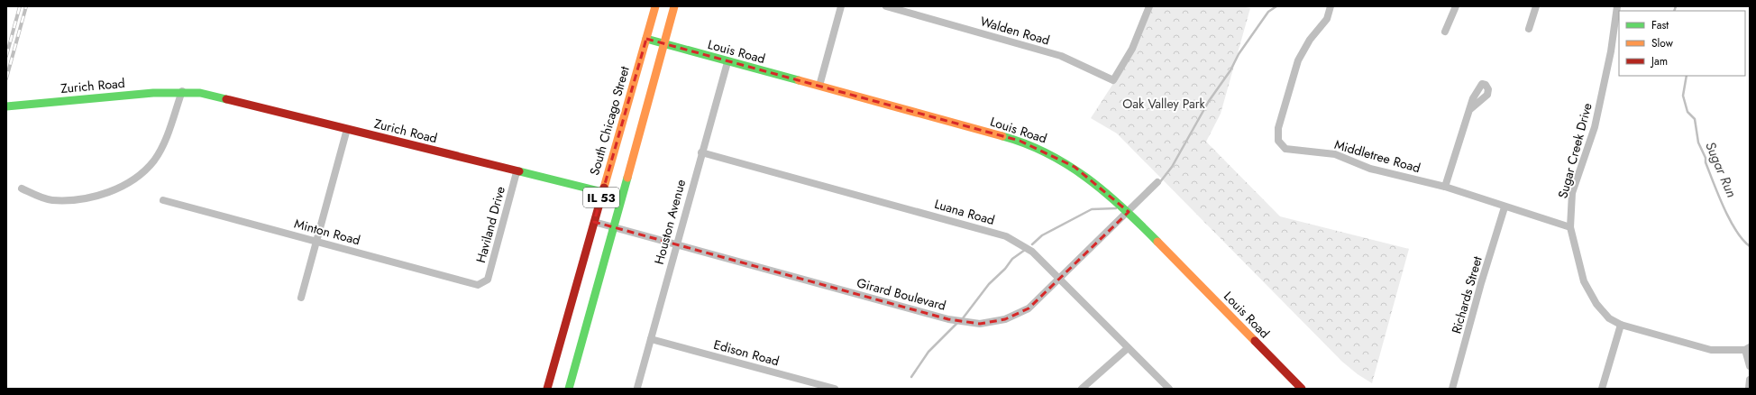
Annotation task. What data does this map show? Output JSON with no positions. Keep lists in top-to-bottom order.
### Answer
{
  "streets": {
    "street": [
      "Walden Road",
      "Louis Road",
      "Zurich Road",
      "South Chicago Street",
      "Sugar Creek Drive",
      "Middletree Road",
      "IL 53",
      "Luana Road",
      "Houston Avenue",
      "Haviland Drive",
      "Minton Road",
      "Girard Boulevard",
      "Richards Street",
      "Edison Road"
    ]
  },
  "crossings": [
    ["Louis Road", "South Chicago Street"],
    ["Louis Road", "IL 53"],
    ["Louis Road", "Houston Avenue"],
    ["Louis Road", "Girard Boulevard"],
    ["Zurich Road", "South Chicago Street"],
    ["Zurich Road", "IL 53"],
    ["Zurich Road", "Haviland Drive"],
    ["South Chicago Street", "Girard Boulevard"],
    ["Sugar Creek Drive", "Middletree Road"],
    ["Middletree Road", "Richards Street"],
    ["IL 53", "Girard Boulevard"],
    ["Luana Road", "Houston Avenue"],
    ["Luana Road", "Girard Boulevard"],
    ["Houston Avenue", "Girard Boulevard"],
    ["Houston Avenue", "Edison Road"],
    ["Haviland Drive", "Minton Road"]
  ],
  "water": ["Sugar Run"],
  "parks": ["Oak Valley Park"],
  "legend": ["Fast", "Slow", "Jam"]
}
